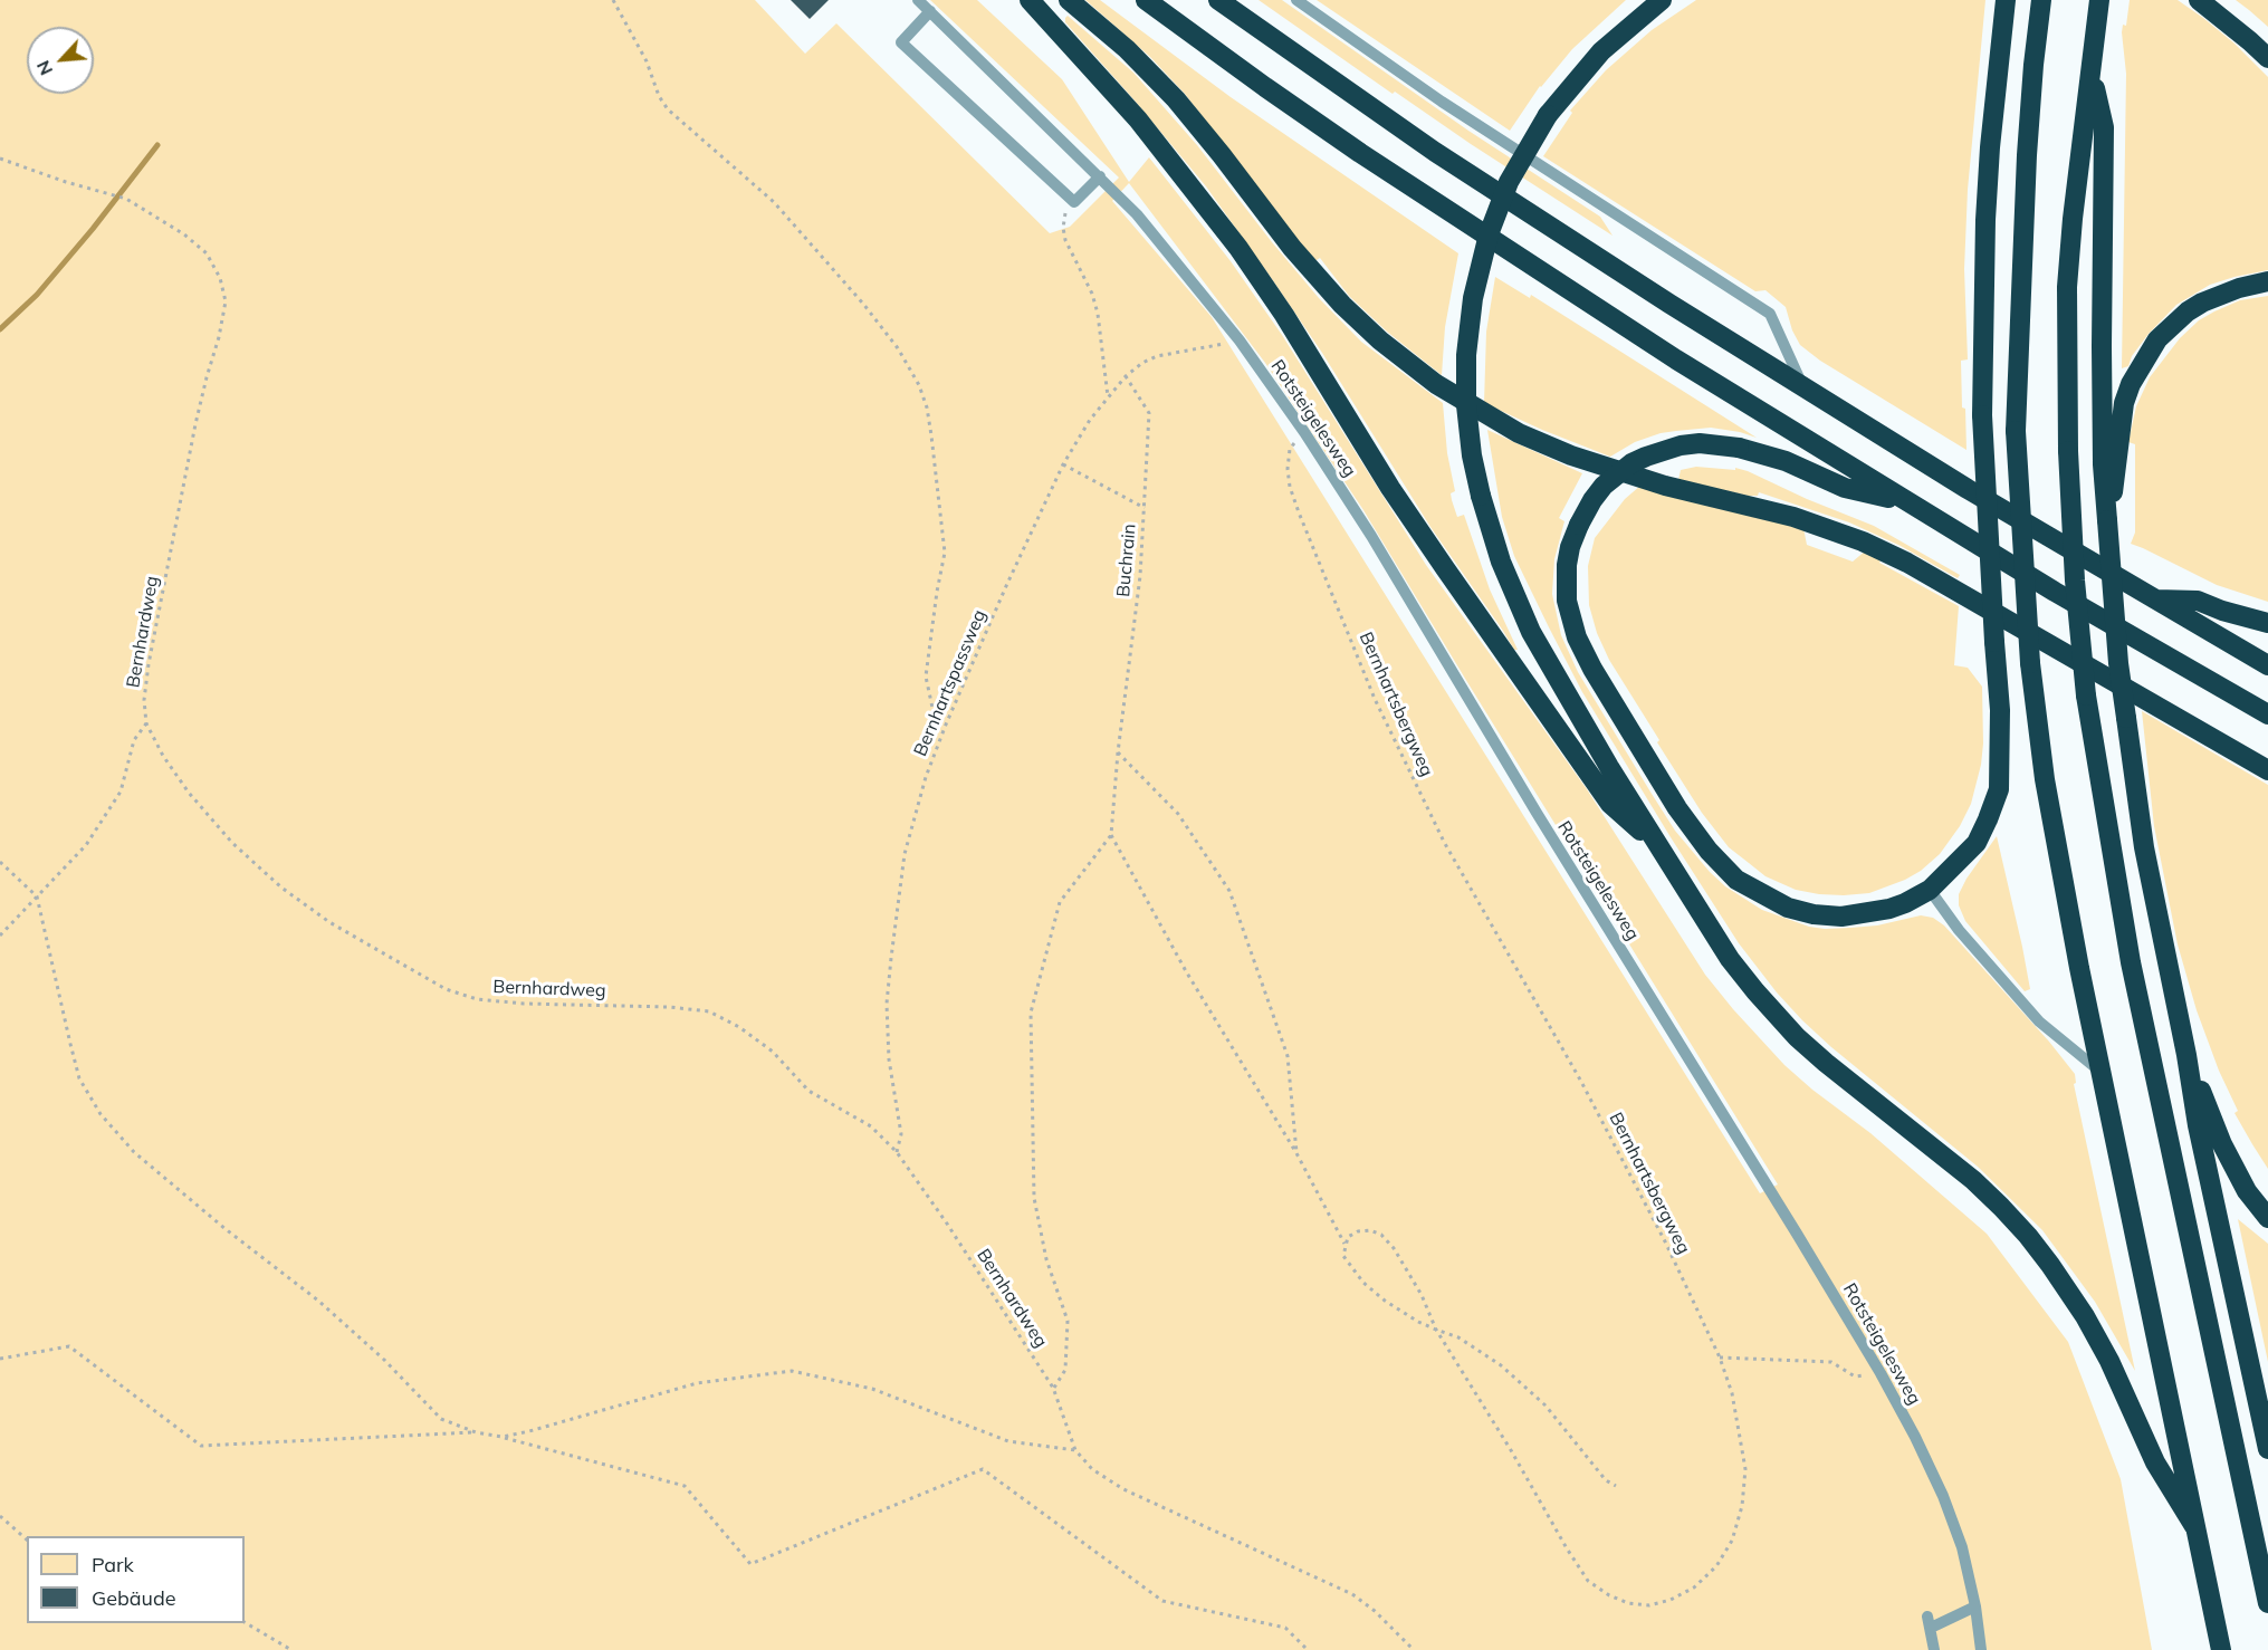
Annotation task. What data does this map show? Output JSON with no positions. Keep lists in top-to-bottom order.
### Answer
{
  "streets": {
    "lane": ["Rotsteigelesweg"],
    "path": [
      "Buchrain",
      "Bernhardweg",
      "Bernhartspassweg",
      "Bernhartsbergweg"
    ]
  },
  "crossings": [
    ["Rotsteigelesweg", "Bernhartspassweg"],
    ["Rotsteigelesweg", "Bernhartsbergweg"],
    ["Buchrain", "Bernhartspassweg"],
    ["Bernhardweg", "Bernhartspassweg"]
  ],
  "legend": ["Park", "Gebäude"],
  "north": "bottom left"
}
